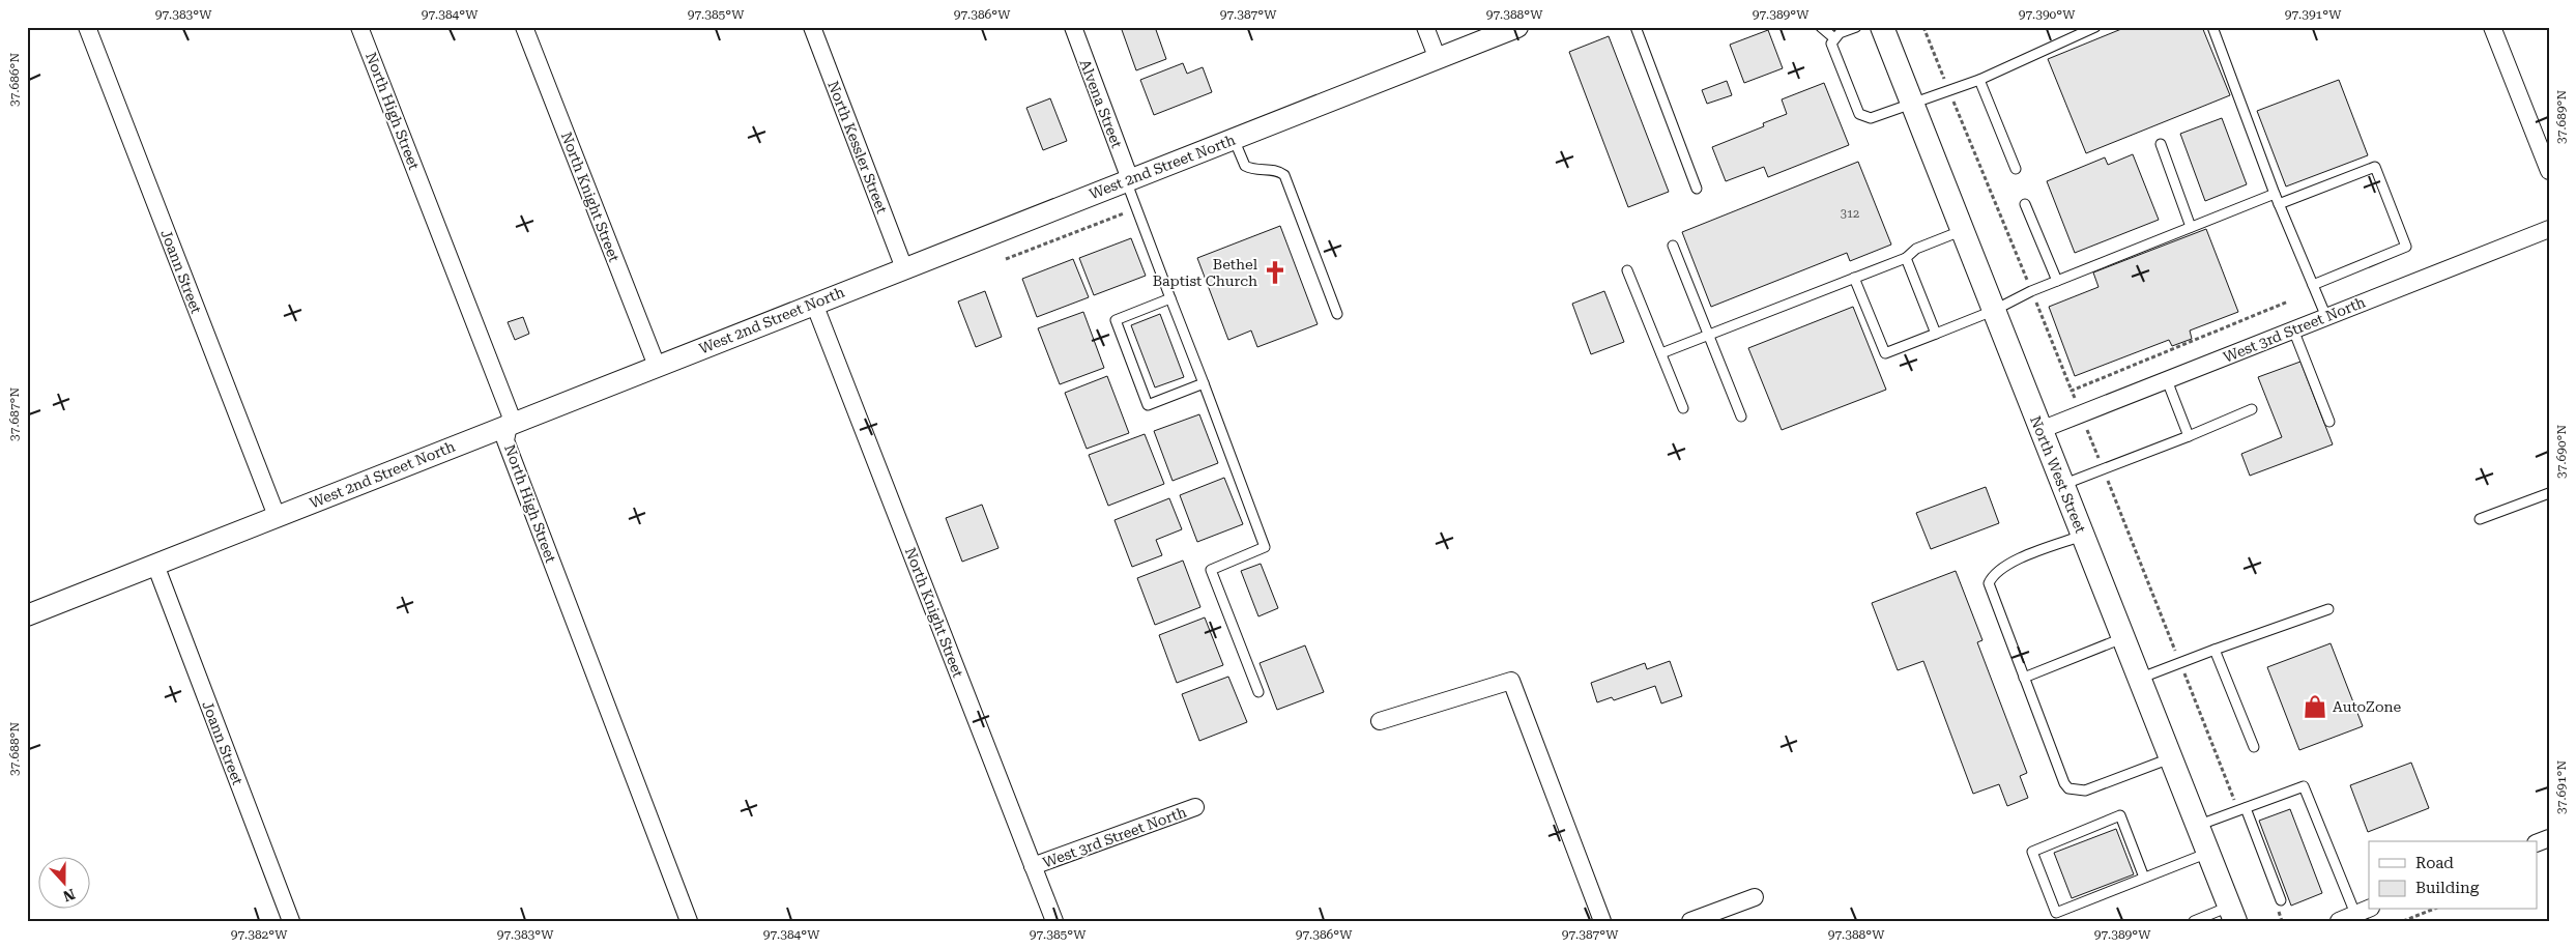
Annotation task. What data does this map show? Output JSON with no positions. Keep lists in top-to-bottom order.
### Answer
{
  "streets": {
    "main road": ["North West Street"],
    "street": [
      "Alvena Street",
      "North High Street",
      "North Kessler Street",
      "West 2nd Street North",
      "North Knight Street",
      "Joann Street",
      "West 3rd Street North"
    ]
  },
  "crossings": [
    ["Alvena Street", "West 2nd Street North"],
    ["North High Street", "West 2nd Street North"],
    ["North Kessler Street", "West 2nd Street North"],
    ["West 2nd Street North", "North Knight Street"],
    ["West 2nd Street North", "Joann Street"],
    ["North Knight Street", "West 3rd Street North"],
    ["West 3rd Street North", "North West Street"]
  ],
  "places": {
    "church": ["Bethel Baptist Church"],
    "shop": ["AutoZone"]
  },
  "house_numbers": ["312"],
  "legend": ["Road", "Building"],
  "north": "bottom",
  "coordinates": [
    "97.383°W",
    "97.384°W",
    "97.385°W",
    "97.386°W",
    "97.387°W",
    "97.388°W",
    "97.389°W",
    "97.390°W",
    "97.391°W",
    "37.686°N",
    "37.689°N",
    "37.687°N",
    "37.690°N",
    "37.688°N",
    "37.691°N",
    "97.382°W"
  ]
}
